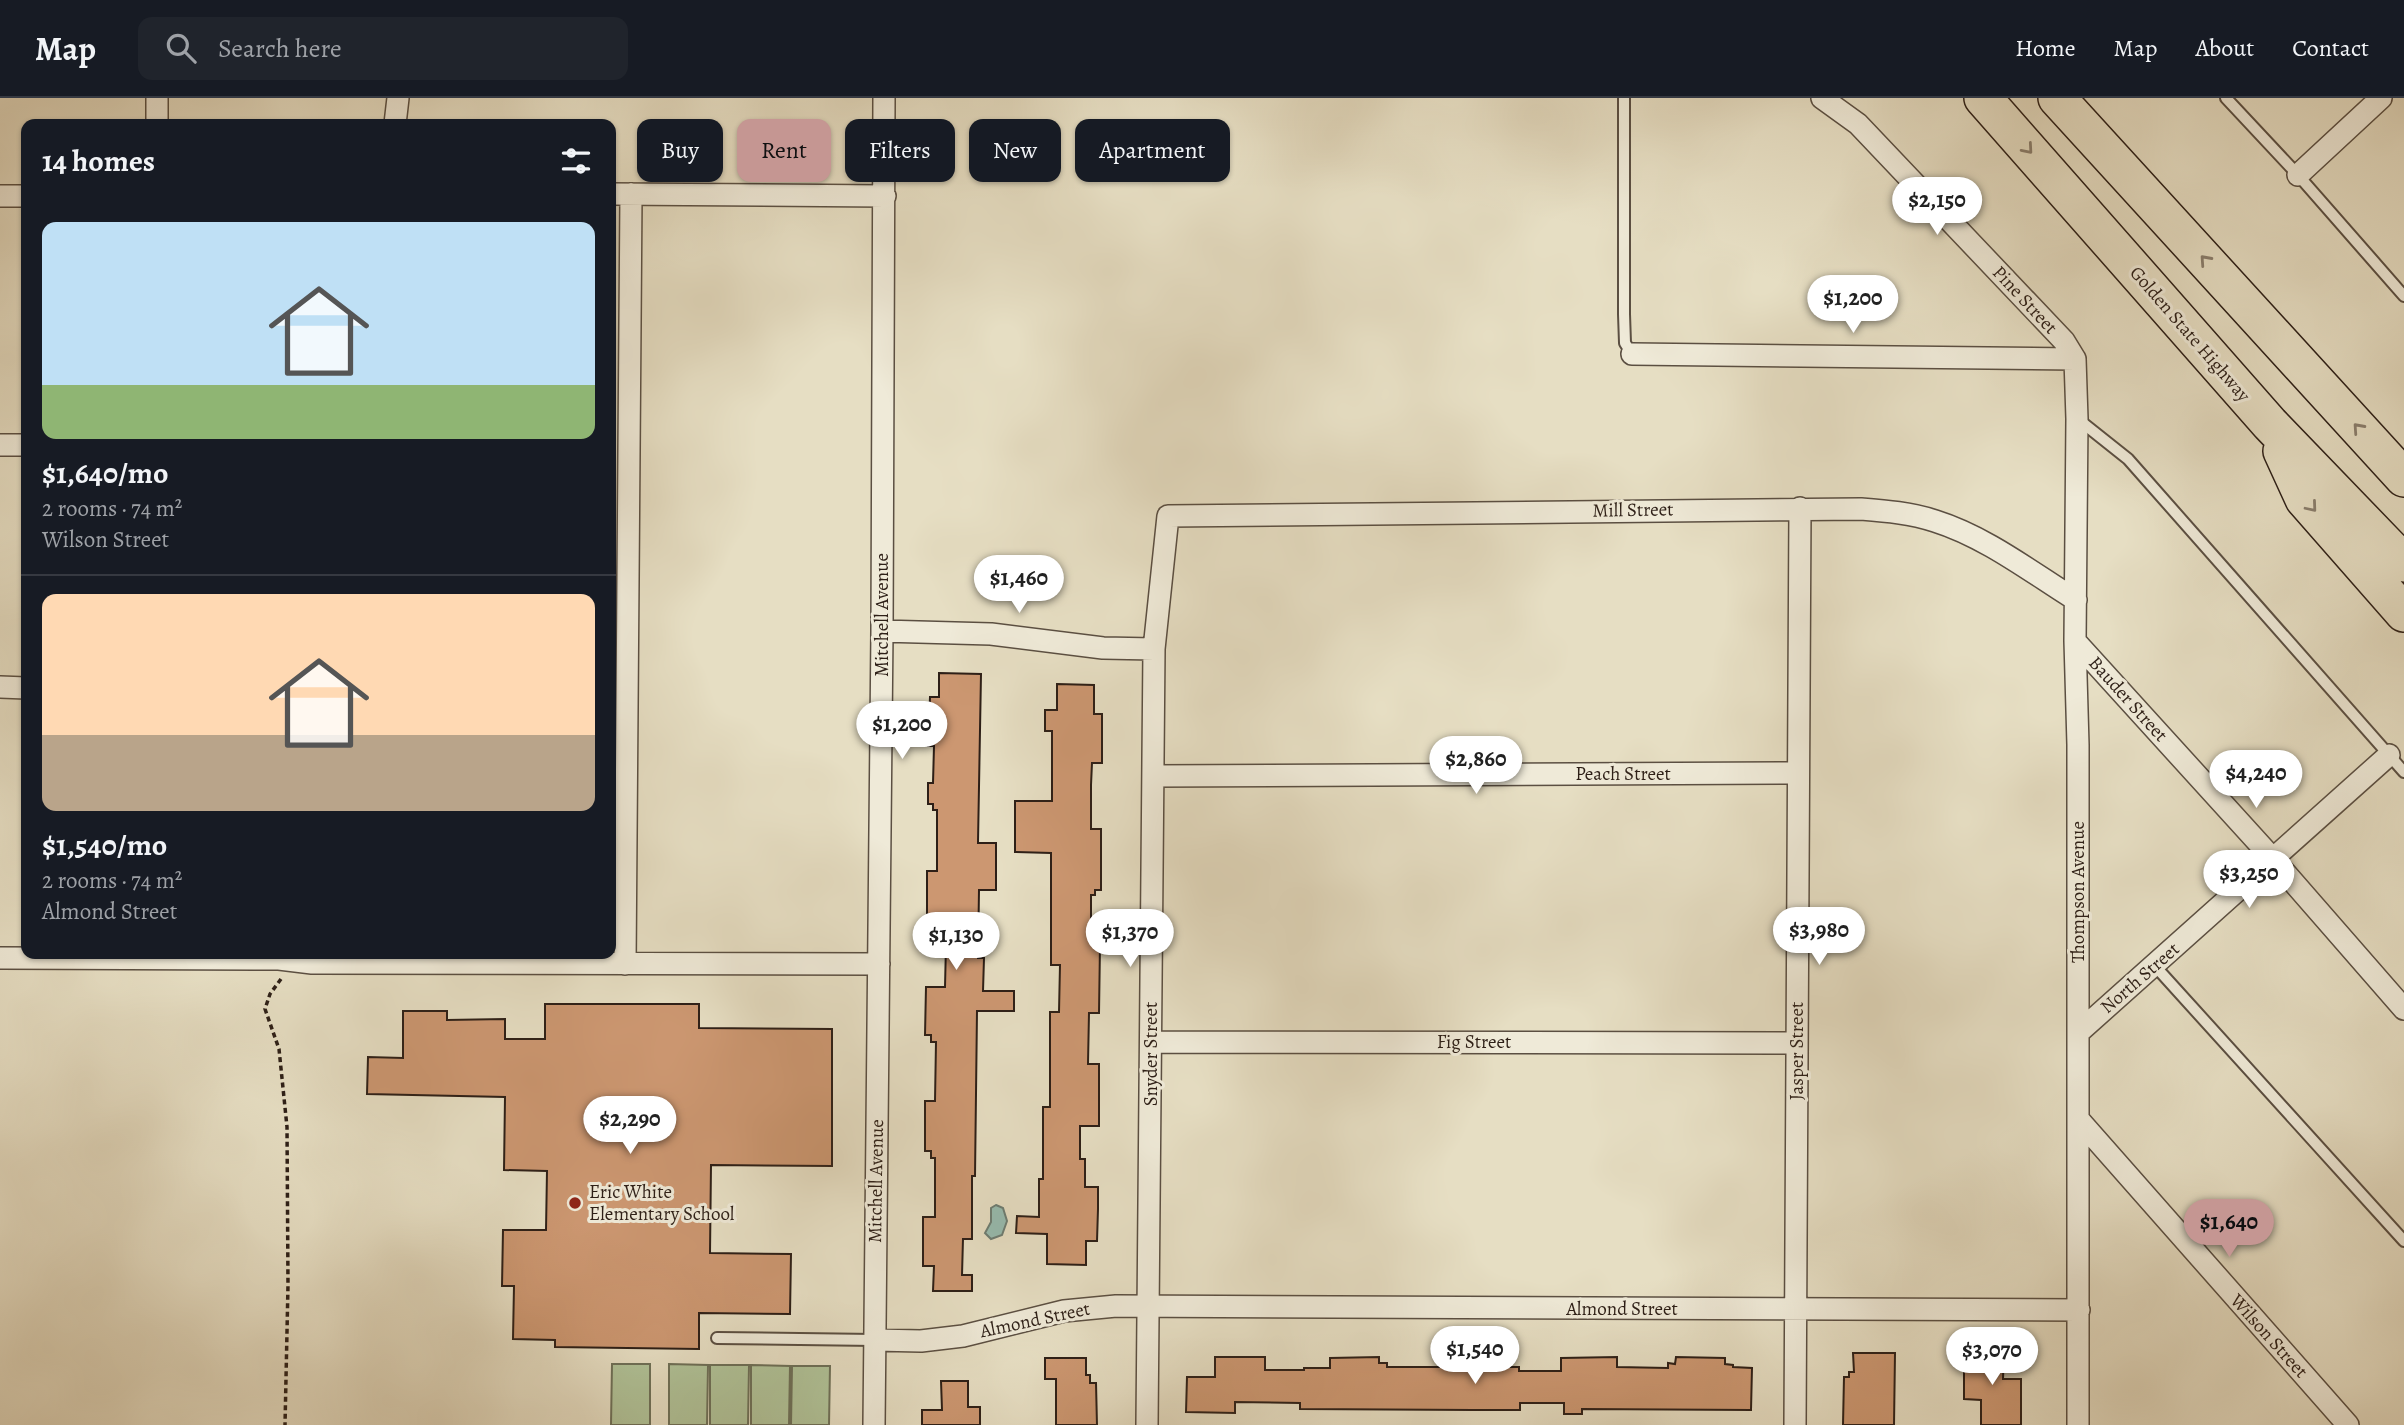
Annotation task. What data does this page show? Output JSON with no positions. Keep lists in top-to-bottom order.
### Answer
{
  "streets": {
    "highway": ["Golden State Highway"],
    "street": [
      "Pine Street",
      "Mill Street",
      "Mitchell Avenue",
      "Bauder Street",
      "Peach Street",
      "Thompson Avenue",
      "North Street",
      "Fig Street",
      "Jasper Street",
      "Snyder Street",
      "Almond Street",
      "Wilson Street"
    ]
  },
  "crossings": [
    ["Pine Street", "Thompson Avenue"],
    ["Mill Street", "Thompson Avenue"],
    ["Mill Street", "Jasper Street"],
    ["Mill Street", "Snyder Street"],
    ["Mitchell Avenue", "Almond Street"],
    ["Bauder Street", "Thompson Avenue"],
    ["Bauder Street", "North Street"],
    ["Peach Street", "Jasper Street"],
    ["Peach Street", "Snyder Street"],
    ["Thompson Avenue", "North Street"],
    ["Thompson Avenue", "Almond Street"],
    ["Thompson Avenue", "Wilson Street"],
    ["Fig Street", "Jasper Street"],
    ["Fig Street", "Snyder Street"],
    ["Jasper Street", "Almond Street"],
    ["Snyder Street", "Almond Street"]
  ],
  "places": ["Eric White Elementary School"],
  "page": {
    "header": "Map",
    "search": "Search here",
    "nav": [
      "Home",
      "Map",
      "About",
      "Contact"
    ],
    "chip": [
      "Buy",
      "Rent",
      "Filters",
      "New",
      "Apartment"
    ],
    "heading": "14 homes",
    "price": [
      "$2,150",
      "$1,200",
      "$1,460",
      "$1,200",
      "$2,860",
      "$4,240",
      "$3,250",
      "$3,980",
      "$1,370",
      "$1,130",
      "$2,290",
      "$1,640",
      "$1,540",
      "$3,070"
    ],
    "list": [
      {
        "name": "$1,640/mo",
        "note": "2 rooms · 74 m² · Wilson Street"
      },
      {
        "name": "$1,540/mo",
        "note": "2 rooms · 74 m² · Almond Street"
      }
    ]
  }
}
